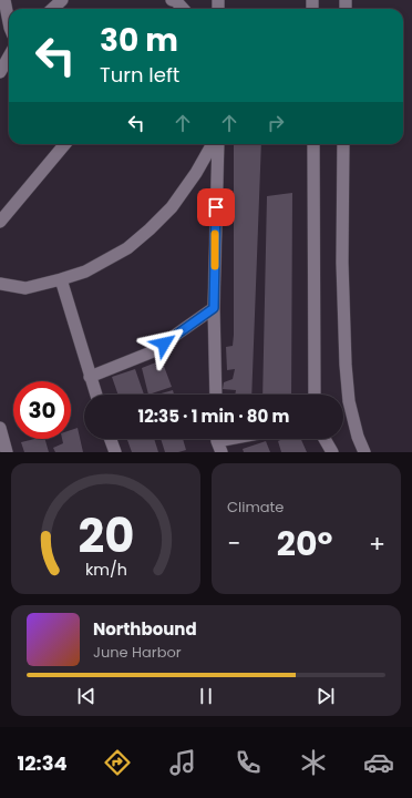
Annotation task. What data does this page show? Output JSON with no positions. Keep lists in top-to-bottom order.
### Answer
{
  "page": {
    "turn": ["30 m", "Turn left"],
    "limit": "30",
    "trip": "12:35 · 1 min · 80 m",
    "tile": "Climate",
    "heat": ["−", "20°", "+"],
    "song": ["Northbound", "June Harbor"],
    "tabs": "12:34",
    "gauge": ["20", "km/h"]
  }
}
